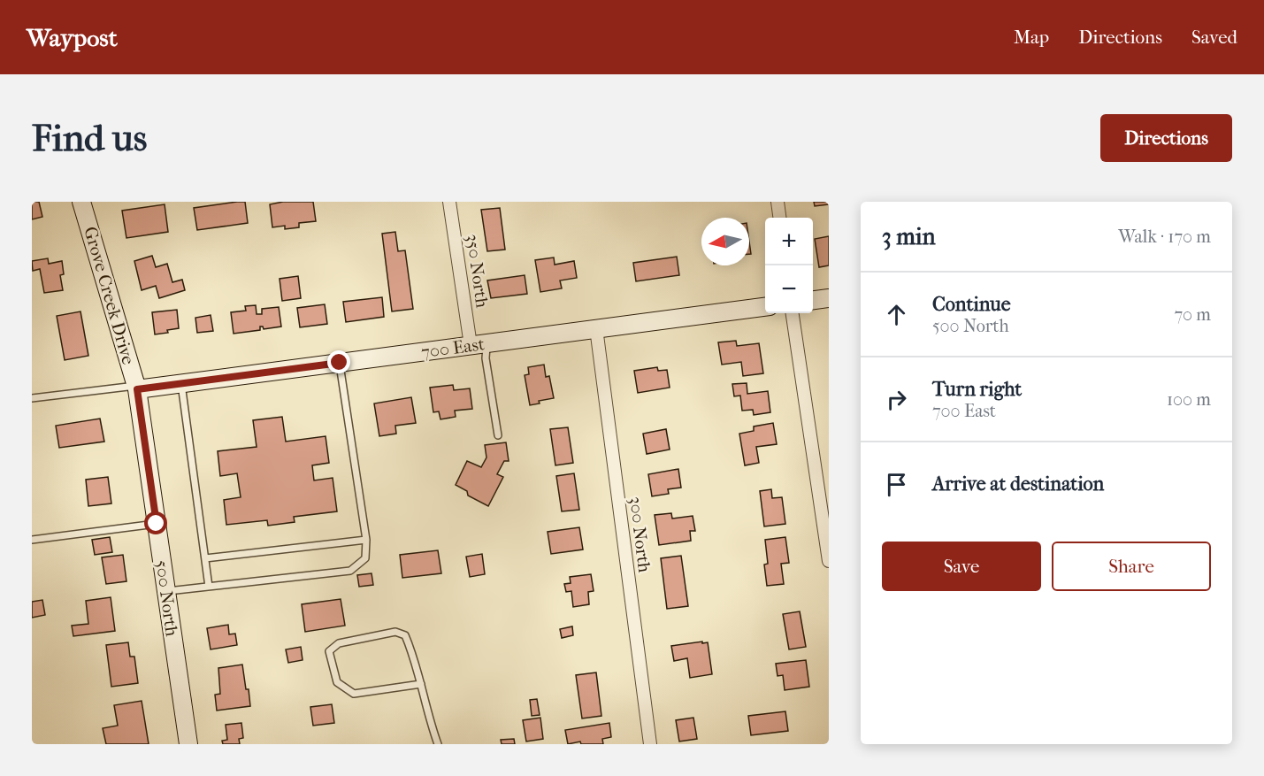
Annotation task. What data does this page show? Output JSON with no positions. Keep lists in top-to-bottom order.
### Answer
{
  "streets": {
    "street": [
      "350 North",
      "Grove Creek Drive",
      "700 East",
      "300 North",
      "500 North"
    ]
  },
  "crossings": [
    ["350 North", "700 East"],
    ["Grove Creek Drive", "700 East"],
    ["Grove Creek Drive", "500 North"],
    ["700 East", "300 North"],
    ["700 East", "500 North"]
  ],
  "north": "left",
  "page": {
    "header": "Waypost",
    "nav": ["Map", "Directions", "Saved"],
    "buttons": [
      "Directions",
      ["Save", "Share"]
    ],
    "title": "Find us",
    "heading": ["3 min", "Walk · 170 m"],
    "map_buttons": ["+", "−"],
    "list": [
      ["Continue", "500 North", "70 m"],
      ["Turn right", "700 East", "100 m"],
      "Arrive at destination"
    ]
  }
}
